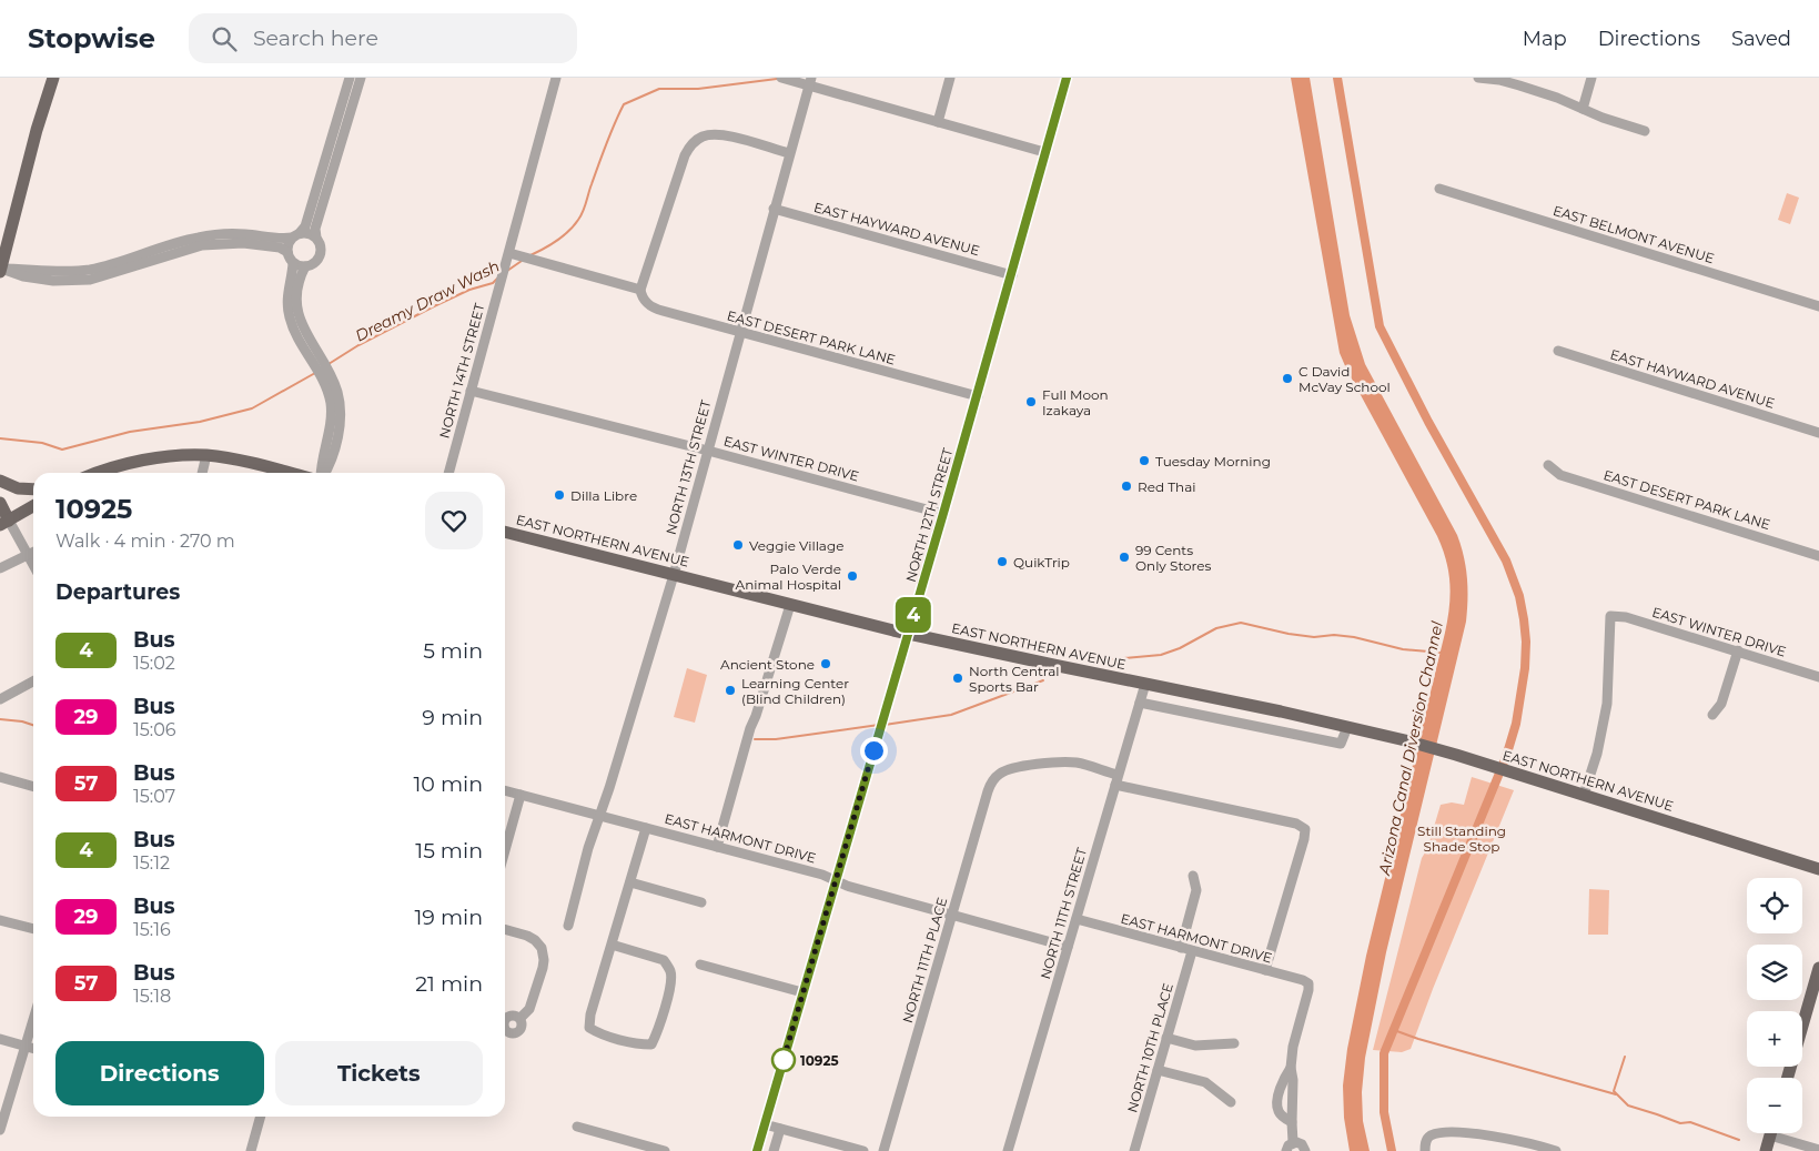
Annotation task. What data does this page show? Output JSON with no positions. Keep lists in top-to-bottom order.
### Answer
{
  "streets": {
    "main road": ["EAST NORTHERN AVENUE"],
    "street": [
      "EAST HAYWARD AVENUE",
      "EAST BELMONT AVENUE",
      "EAST DESERT PARK LANE",
      "NORTH 14TH STREET",
      "EAST WINTER DRIVE",
      "NORTH 13TH STREET",
      "NORTH 12TH STREET",
      "EAST HARMONT DRIVE",
      "NORTH 11TH STREET",
      "NORTH 11TH PLACE",
      "NORTH 10TH PLACE"
    ]
  },
  "crossings": [
    ["EAST HAYWARD AVENUE", "NORTH 13TH STREET"],
    ["EAST HAYWARD AVENUE", "NORTH 12TH STREET"],
    ["EAST DESERT PARK LANE", "NORTH 14TH STREET"],
    ["EAST DESERT PARK LANE", "NORTH 13TH STREET"],
    ["EAST DESERT PARK LANE", "NORTH 12TH STREET"],
    ["NORTH 14TH STREET", "EAST WINTER DRIVE"],
    ["EAST WINTER DRIVE", "NORTH 13TH STREET"],
    ["EAST WINTER DRIVE", "NORTH 12TH STREET"],
    ["EAST WINTER DRIVE", "EAST NORTHERN AVENUE"],
    ["NORTH 13TH STREET", "EAST NORTHERN AVENUE"],
    ["NORTH 13TH STREET", "EAST HARMONT DRIVE"],
    ["NORTH 12TH STREET", "EAST NORTHERN AVENUE"],
    ["NORTH 12TH STREET", "EAST HARMONT DRIVE"],
    ["EAST NORTHERN AVENUE", "NORTH 11TH STREET"],
    ["EAST HARMONT DRIVE", "NORTH 11TH STREET"],
    ["EAST HARMONT DRIVE", "NORTH 11TH PLACE"],
    ["EAST HARMONT DRIVE", "NORTH 10TH PLACE"],
    ["NORTH 11TH STREET", "NORTH 11TH PLACE"]
  ],
  "water": ["Dreamy Draw Wash", "Arizona Canal Diversion Channel"],
  "parks": ["Still Standing Shade Stop"],
  "places": [
    "C David McVay School",
    "Full Moon Izakaya",
    "Tuesday Morning",
    "Red Thai",
    "Dilla Libre",
    "Veggie Village",
    "99 Cents Only Stores",
    "QuikTrip",
    "Palo Verde Animal Hospital",
    "Ancient Stone",
    "North Central Sports Bar",
    "Learning Center (Blind Children)",
    "10925"
  ],
  "lines": ["bus line 4"],
  "page": {
    "header": "Stopwise",
    "search": "Search here",
    "nav": ["Map", "Directions", "Saved"],
    "on_map": "4",
    "heading": [
      ["10925", "Walk · 4 min · 270 m"],
      "Departures"
    ],
    "list": [
      {
        "mark": "4",
        "name": "Bus",
        "note": "15:02",
        "value": "5 min"
      },
      {
        "mark": "29",
        "name": "Bus",
        "note": "15:06",
        "value": "9 min"
      },
      {
        "mark": "57",
        "name": "Bus",
        "note": "15:07",
        "value": "10 min"
      },
      {
        "mark": "4",
        "name": "Bus",
        "note": "15:12",
        "value": "15 min"
      },
      {
        "mark": "29",
        "name": "Bus",
        "note": "15:16",
        "value": "19 min"
      },
      {
        "mark": "57",
        "name": "Bus",
        "note": "15:18",
        "value": "21 min"
      }
    ],
    "map_buttons": ["+", "−"],
    "buttons": ["Directions", "Tickets"]
  }
}
